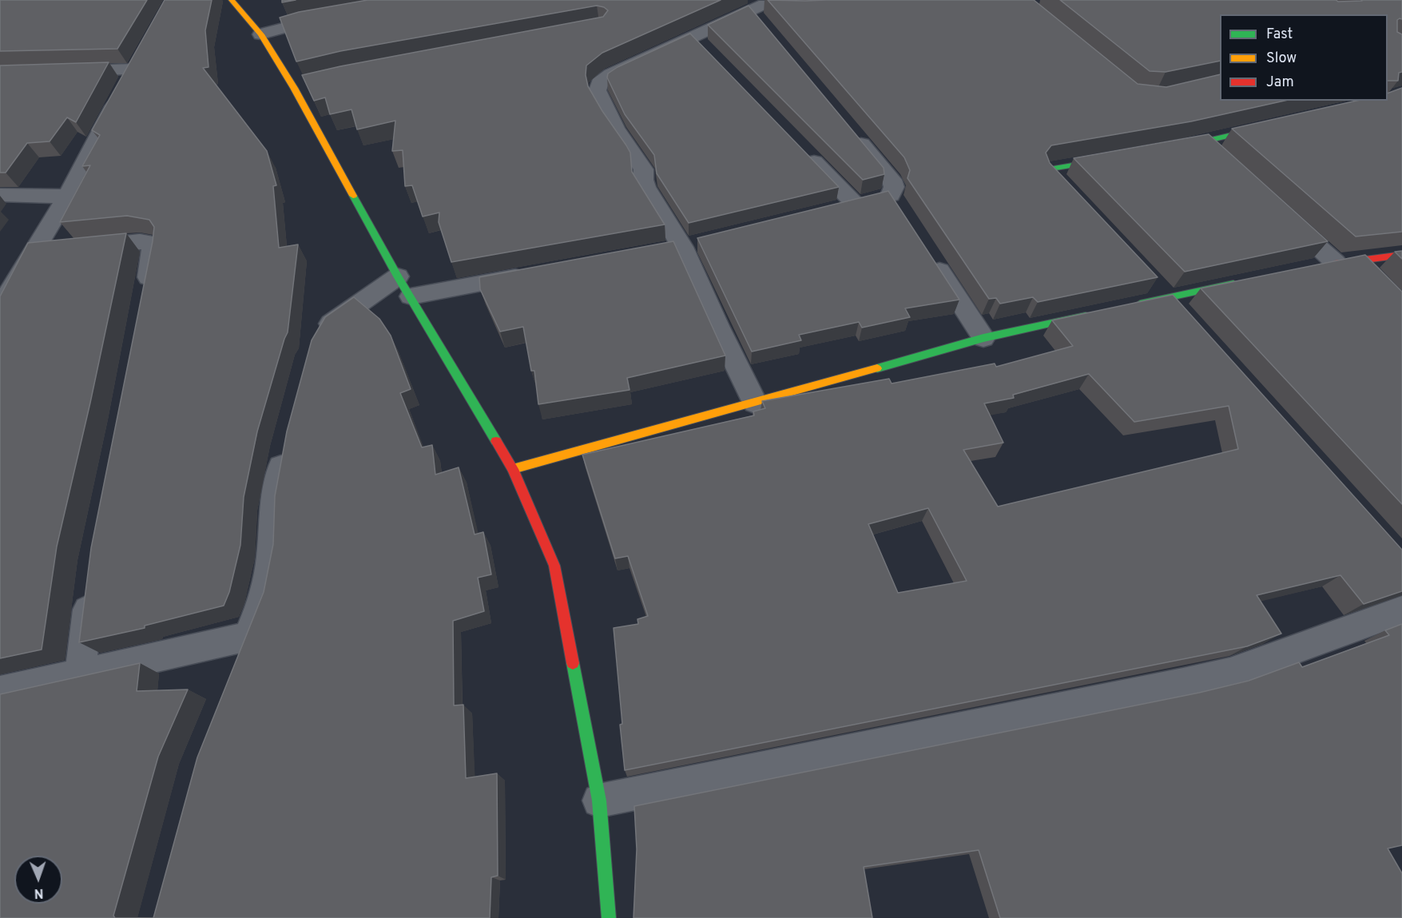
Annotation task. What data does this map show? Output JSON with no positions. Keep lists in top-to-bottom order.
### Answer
{
  "legend": ["Fast", "Slow", "Jam"],
  "north": "bottom"
}
